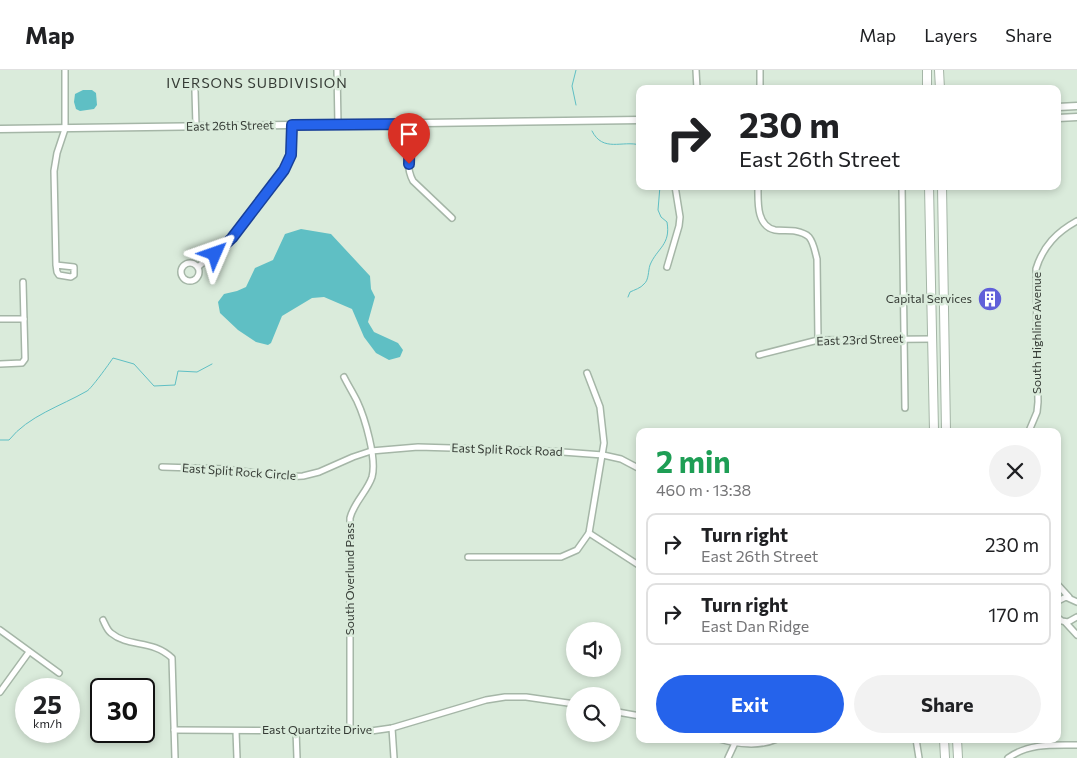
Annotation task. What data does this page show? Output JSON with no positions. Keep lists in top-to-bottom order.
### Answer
{
  "streets": {
    "main road": ["East 26th Street"],
    "street": [
      "South Highline Avenue",
      "East 23rd Street",
      "East Split Rock Road",
      "East Split Rock Circle",
      "South Overlund Pass",
      "East Quartzite Drive"
    ]
  },
  "crossings": [
    ["East Split Rock Road", "East Split Rock Circle"],
    ["East Split Rock Road", "South Overlund Pass"],
    ["East Split Rock Circle", "South Overlund Pass"],
    ["South Overlund Pass", "East Quartzite Drive"]
  ],
  "districts": ["IVERSONS SUBDIVISION"],
  "places": {
    "building": ["Capital Services"]
  },
  "page": {
    "header": "Map",
    "nav": ["Map", "Layers", "Share"],
    "turn": ["230 m", "East 26th Street"],
    "heading": ["2 min", "460 m · 13:38"],
    "list": [
      {
        "name": "Turn right",
        "note": "East 26th Street",
        "value": "230 m"
      },
      {
        "name": "Turn right",
        "note": "East Dan Ridge",
        "value": "170 m"
      }
    ],
    "buttons": ["Exit", "Share"],
    "speed": "25 km/h",
    "limit": "30"
  }
}
